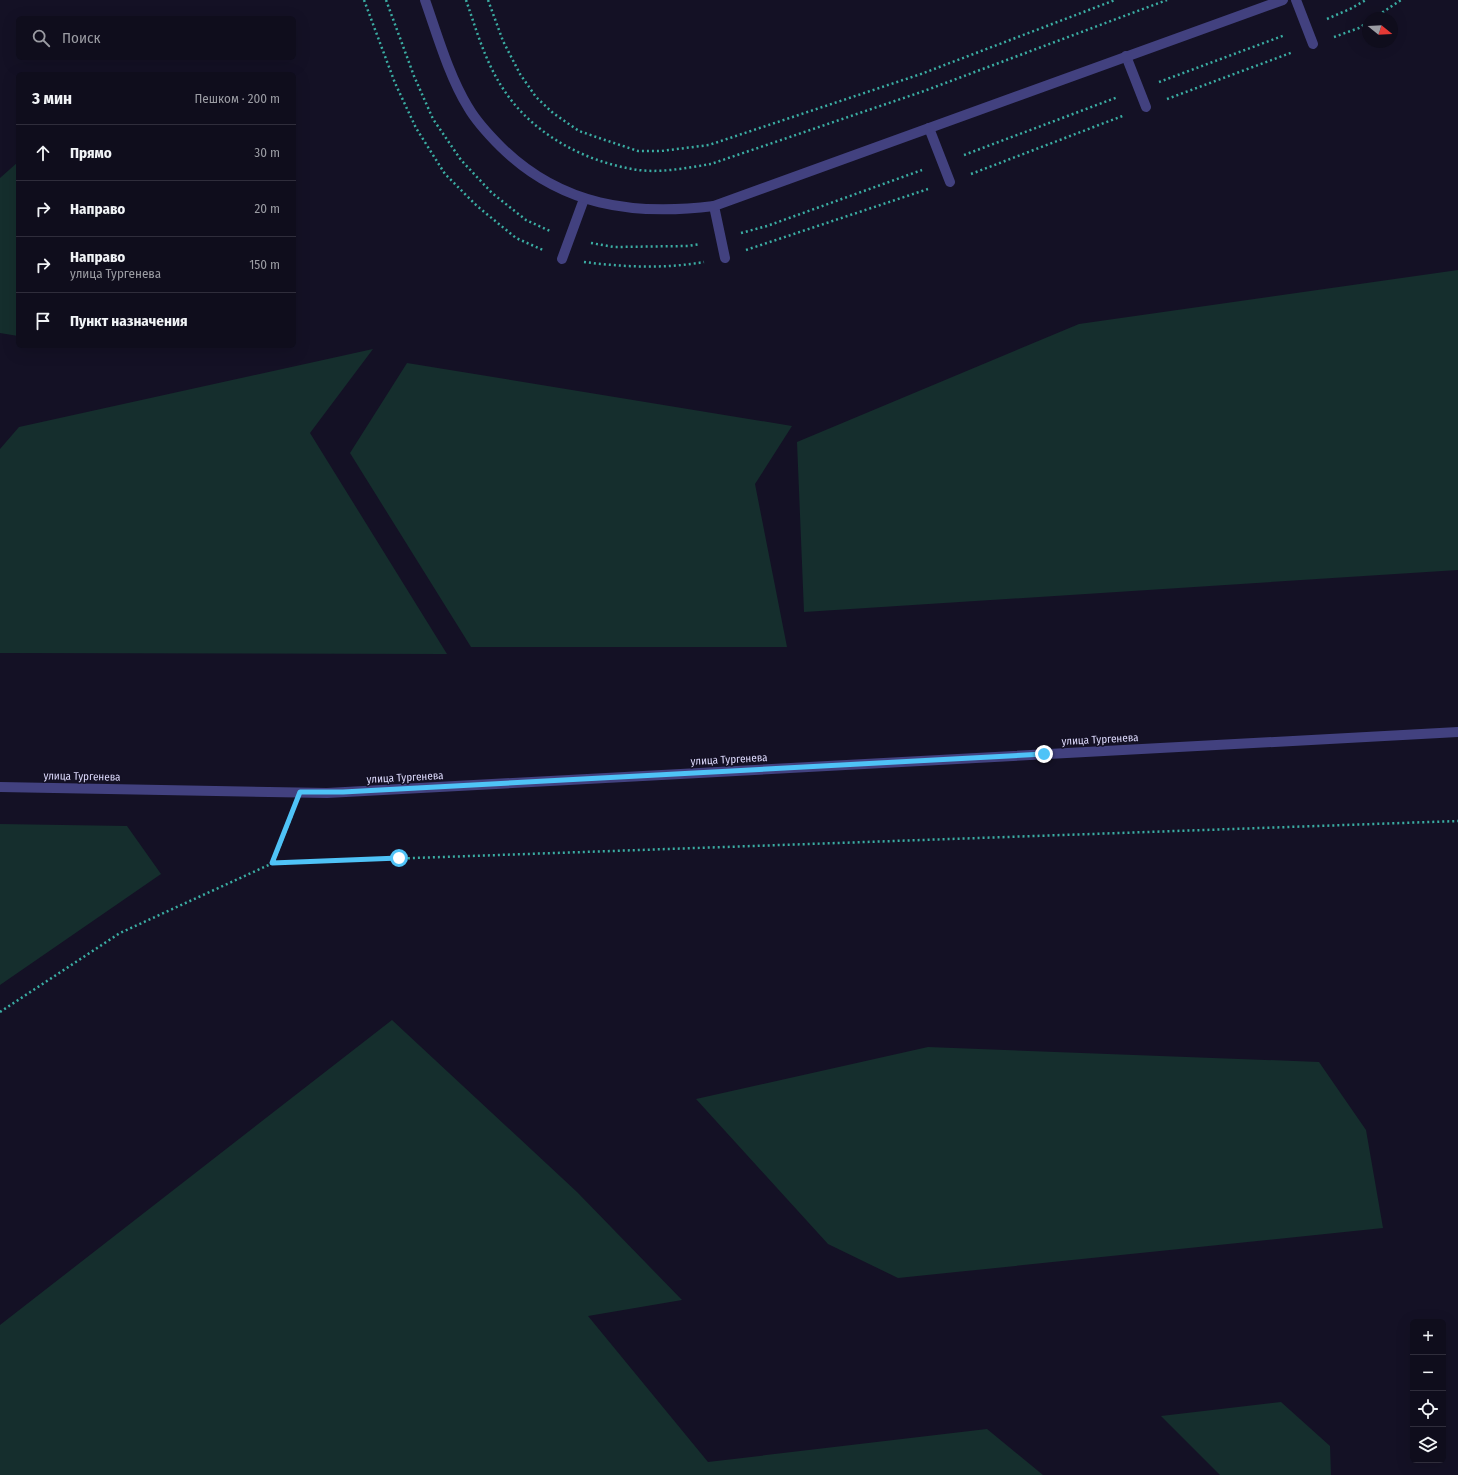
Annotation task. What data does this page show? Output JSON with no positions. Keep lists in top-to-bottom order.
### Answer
{
  "streets": {
    "street": ["улица Тургенева"]
  },
  "north": "right",
  "page": {
    "search": "Поиск",
    "heading": ["3 мин", "Пешком · 200 m"],
    "list": [
      ["Прямо", "30 m"],
      ["Направо", "20 m"],
      ["Направо", "улица Тургенева", "150 m"],
      "Пункт назначения"
    ],
    "map_buttons": ["+", "−"]
  }
}
